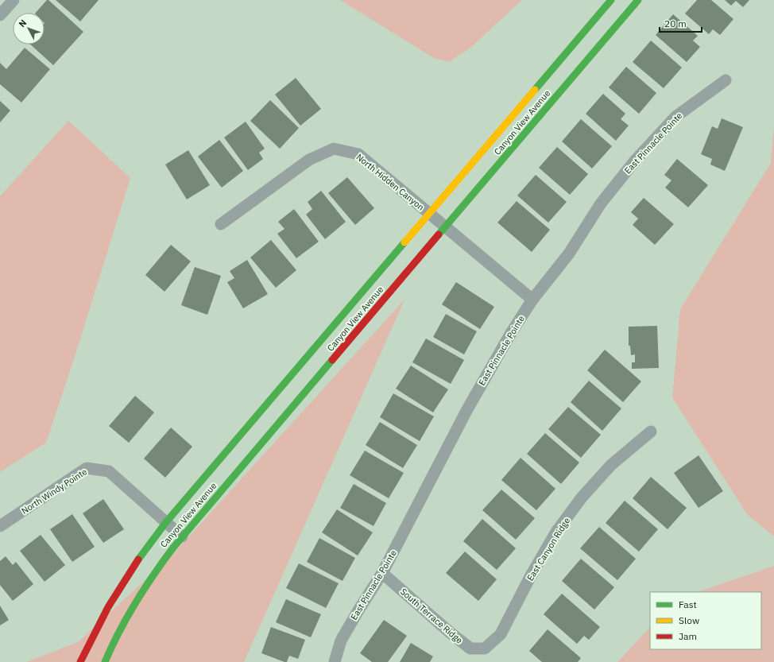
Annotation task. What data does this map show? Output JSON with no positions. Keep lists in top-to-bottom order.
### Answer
{
  "streets": {
    "street": [
      "Canyon View Avenue",
      "East Pinnacle Pointe",
      "North Hidden Canyon",
      "North Windy Pointe",
      "East Canyon Ridge",
      "South Terrace Ridge"
    ]
  },
  "crossings": [
    ["Canyon View Avenue", "North Hidden Canyon"],
    ["Canyon View Avenue", "North Windy Pointe"],
    ["East Pinnacle Pointe", "North Hidden Canyon"],
    ["East Pinnacle Pointe", "South Terrace Ridge"],
    ["East Canyon Ridge", "South Terrace Ridge"]
  ],
  "legend": ["Fast", "Slow", "Jam"],
  "scale_bar": "20 m",
  "north": "top left"
}
